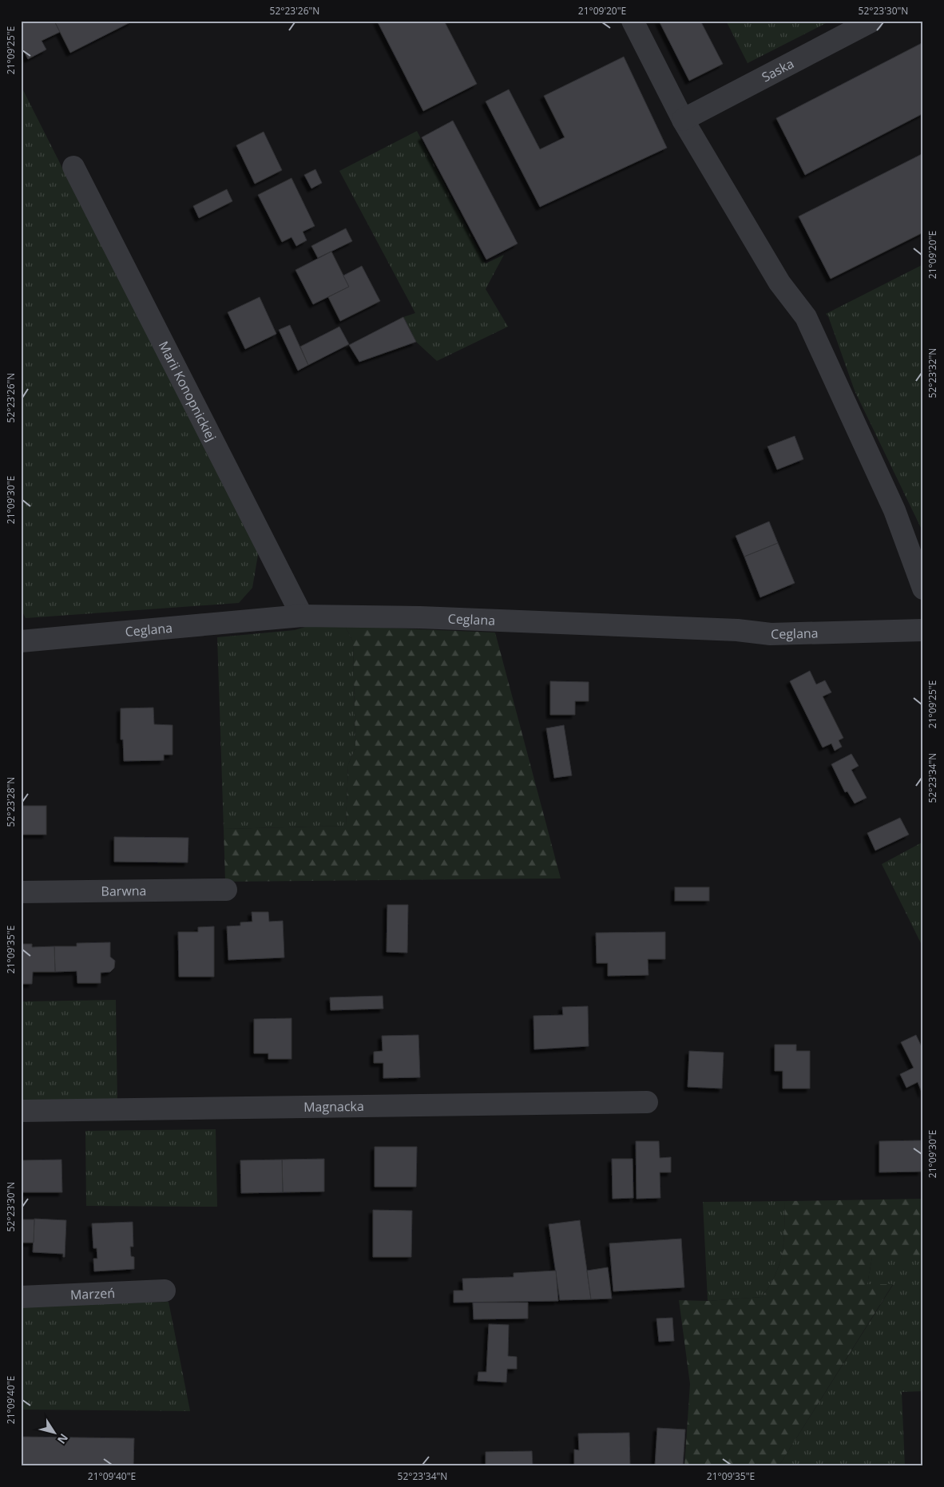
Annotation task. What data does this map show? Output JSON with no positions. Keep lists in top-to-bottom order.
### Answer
{
  "streets": {
    "street": [
      "Saska",
      "Marii Konopnickiej",
      "Ceglana",
      "Barwna",
      "Magnacka",
      "Marzeń"
    ]
  },
  "crossings": [
    ["Marii Konopnickiej", "Ceglana"]
  ],
  "north": "bottom right",
  "coordinates": [
    "52°23'26\"N",
    "21°09'20\"E",
    "52°23'30\"N",
    "21°09'25\"E",
    "52°23'32\"N",
    "21°09'30\"E",
    "52°23'34\"N",
    "52°23'28\"N",
    "21°09'35\"E",
    "21°09'40\"E"
  ]
}
